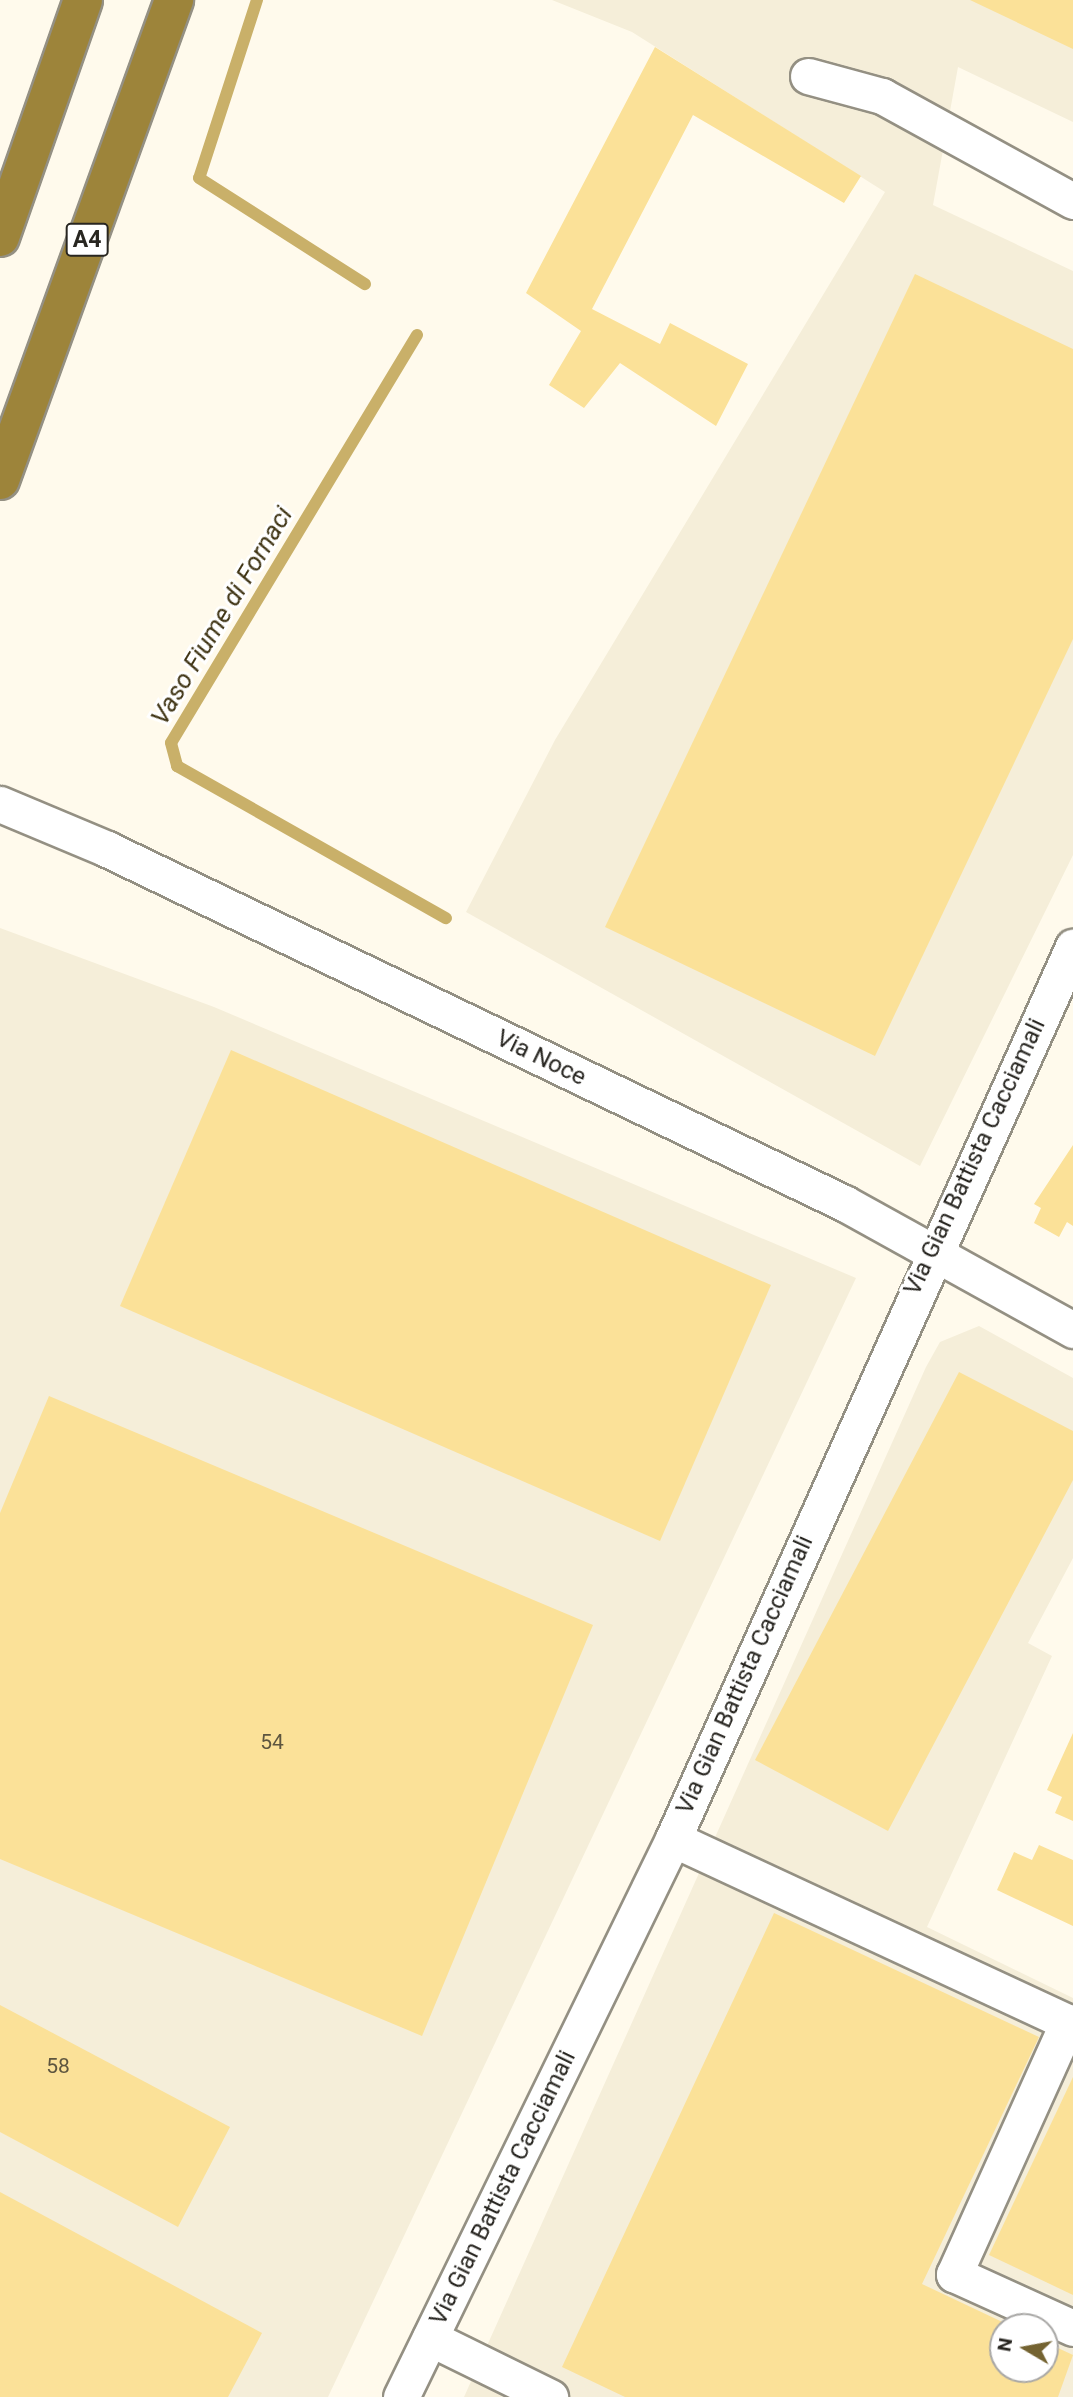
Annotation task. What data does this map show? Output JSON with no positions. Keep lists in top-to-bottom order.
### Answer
{
  "streets": {
    "highway": ["A4"],
    "street": ["Via Noce", "Via Gian Battista Cacciamali"]
  },
  "crossings": [
    ["Via Noce", "Via Gian Battista Cacciamali"]
  ],
  "water": ["Vaso Fiume di Fornaci"],
  "house_numbers": ["54", "58"],
  "north": "left"
}
